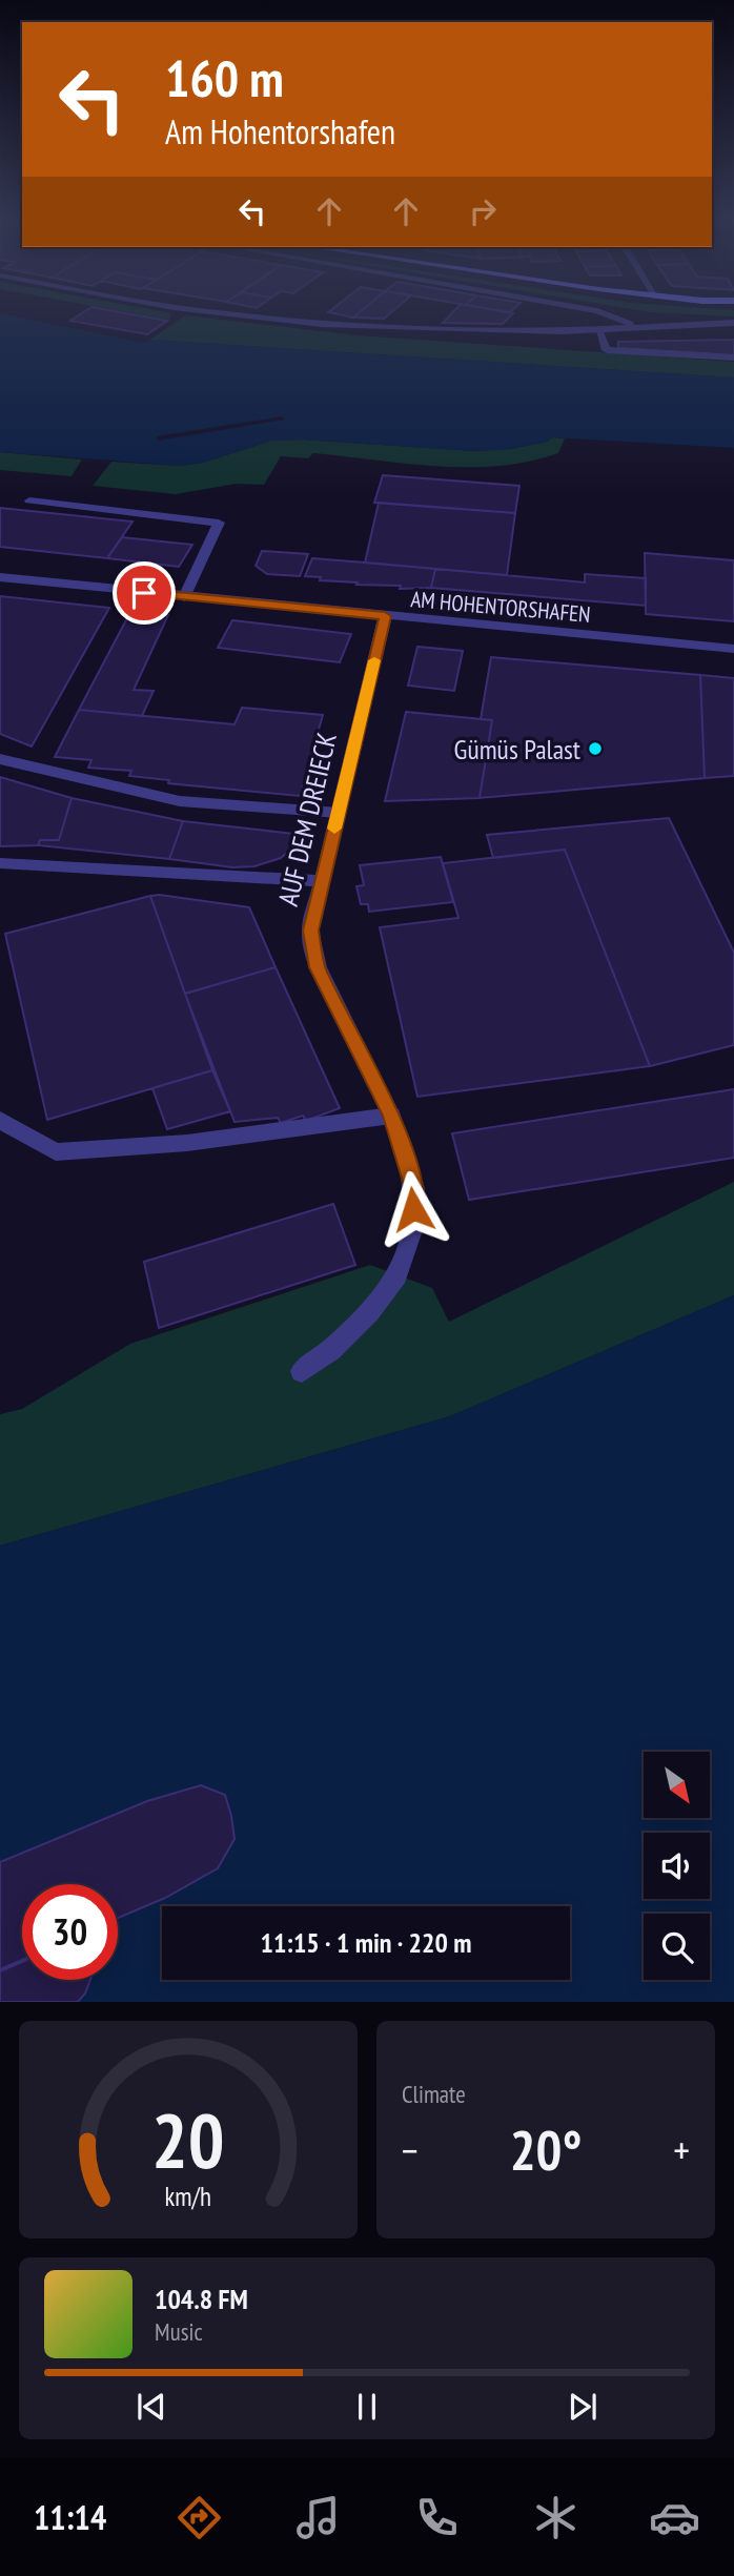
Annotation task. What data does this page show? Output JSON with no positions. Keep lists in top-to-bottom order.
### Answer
{
  "streets": {
    "street": ["AM HOHENTORSHAFEN", "AUF DEM DREIECK"]
  },
  "crossings": [
    ["AM HOHENTORSHAFEN", "AUF DEM DREIECK"]
  ],
  "places": ["Gümüs Palast"],
  "north": "bottom right",
  "page": {
    "turn": ["160 m", "Am Hohentorshafen"],
    "limit": "30",
    "trip": "11:15 · 1 min · 220 m",
    "tile": "Climate",
    "heat": ["−", "20°", "+"],
    "song": ["104.8 FM", "Music"],
    "tabs": "11:14",
    "gauge": ["20", "km/h"]
  }
}
